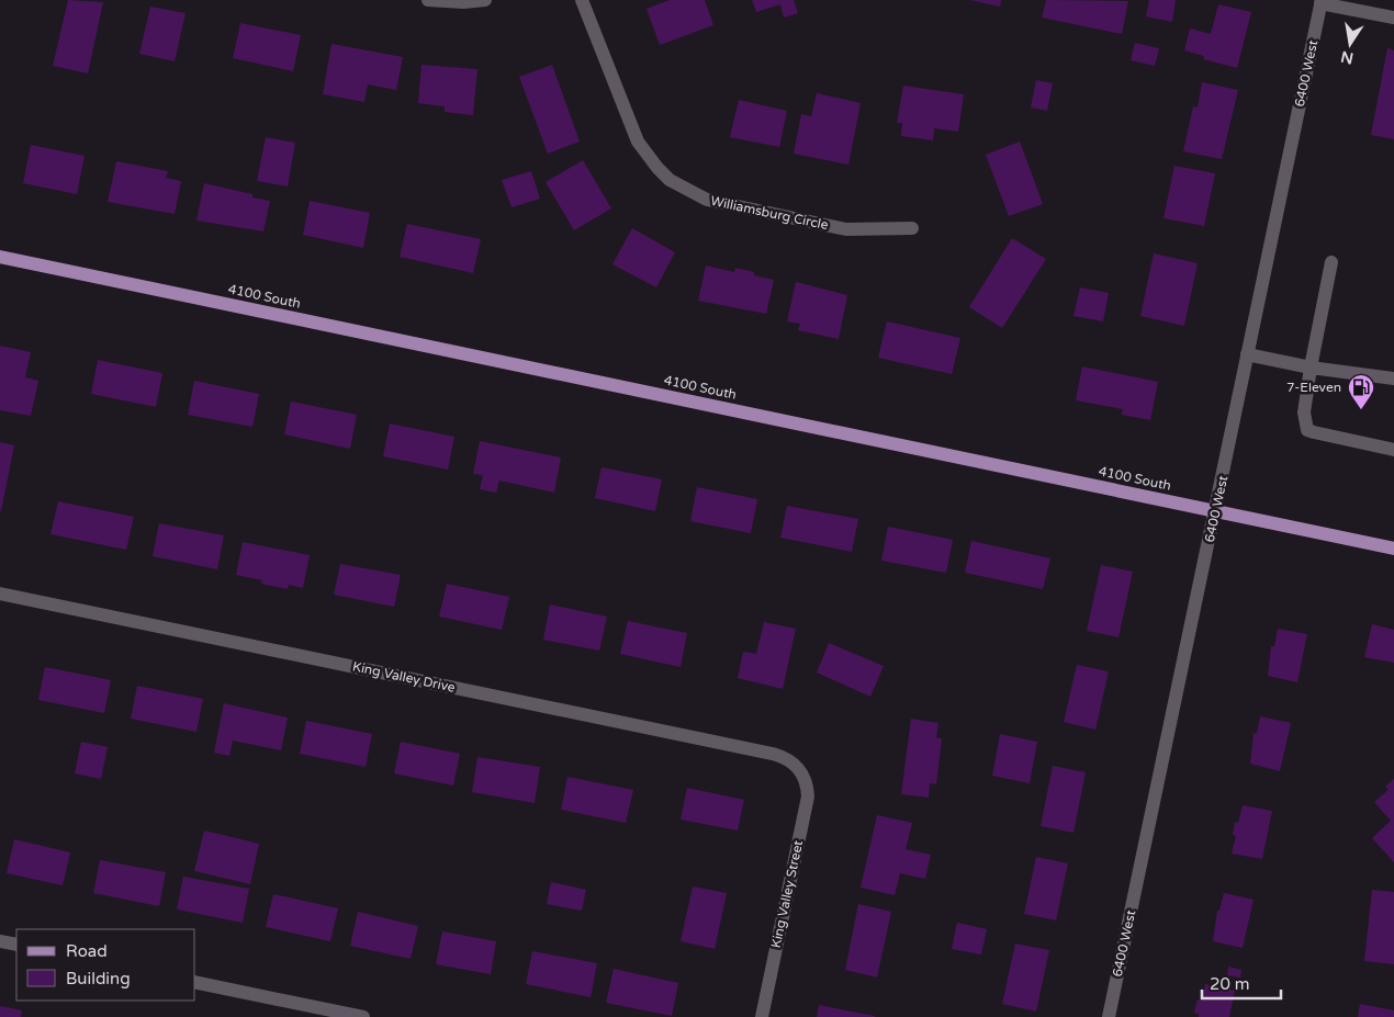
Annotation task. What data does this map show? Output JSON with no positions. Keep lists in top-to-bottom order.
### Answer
{
  "streets": {
    "main road": ["4100 South"],
    "street": [
      "6400 West",
      "Williamsburg Circle",
      "King Valley Drive",
      "King Valley Street"
    ]
  },
  "crossings": [
    ["6400 West", "4100 South"],
    ["King Valley Drive", "King Valley Street"]
  ],
  "places": {
    "fuel station": ["7-Eleven"]
  },
  "legend": ["Road", "Building"],
  "scale_bar": "20 m",
  "north": "bottom"
}
